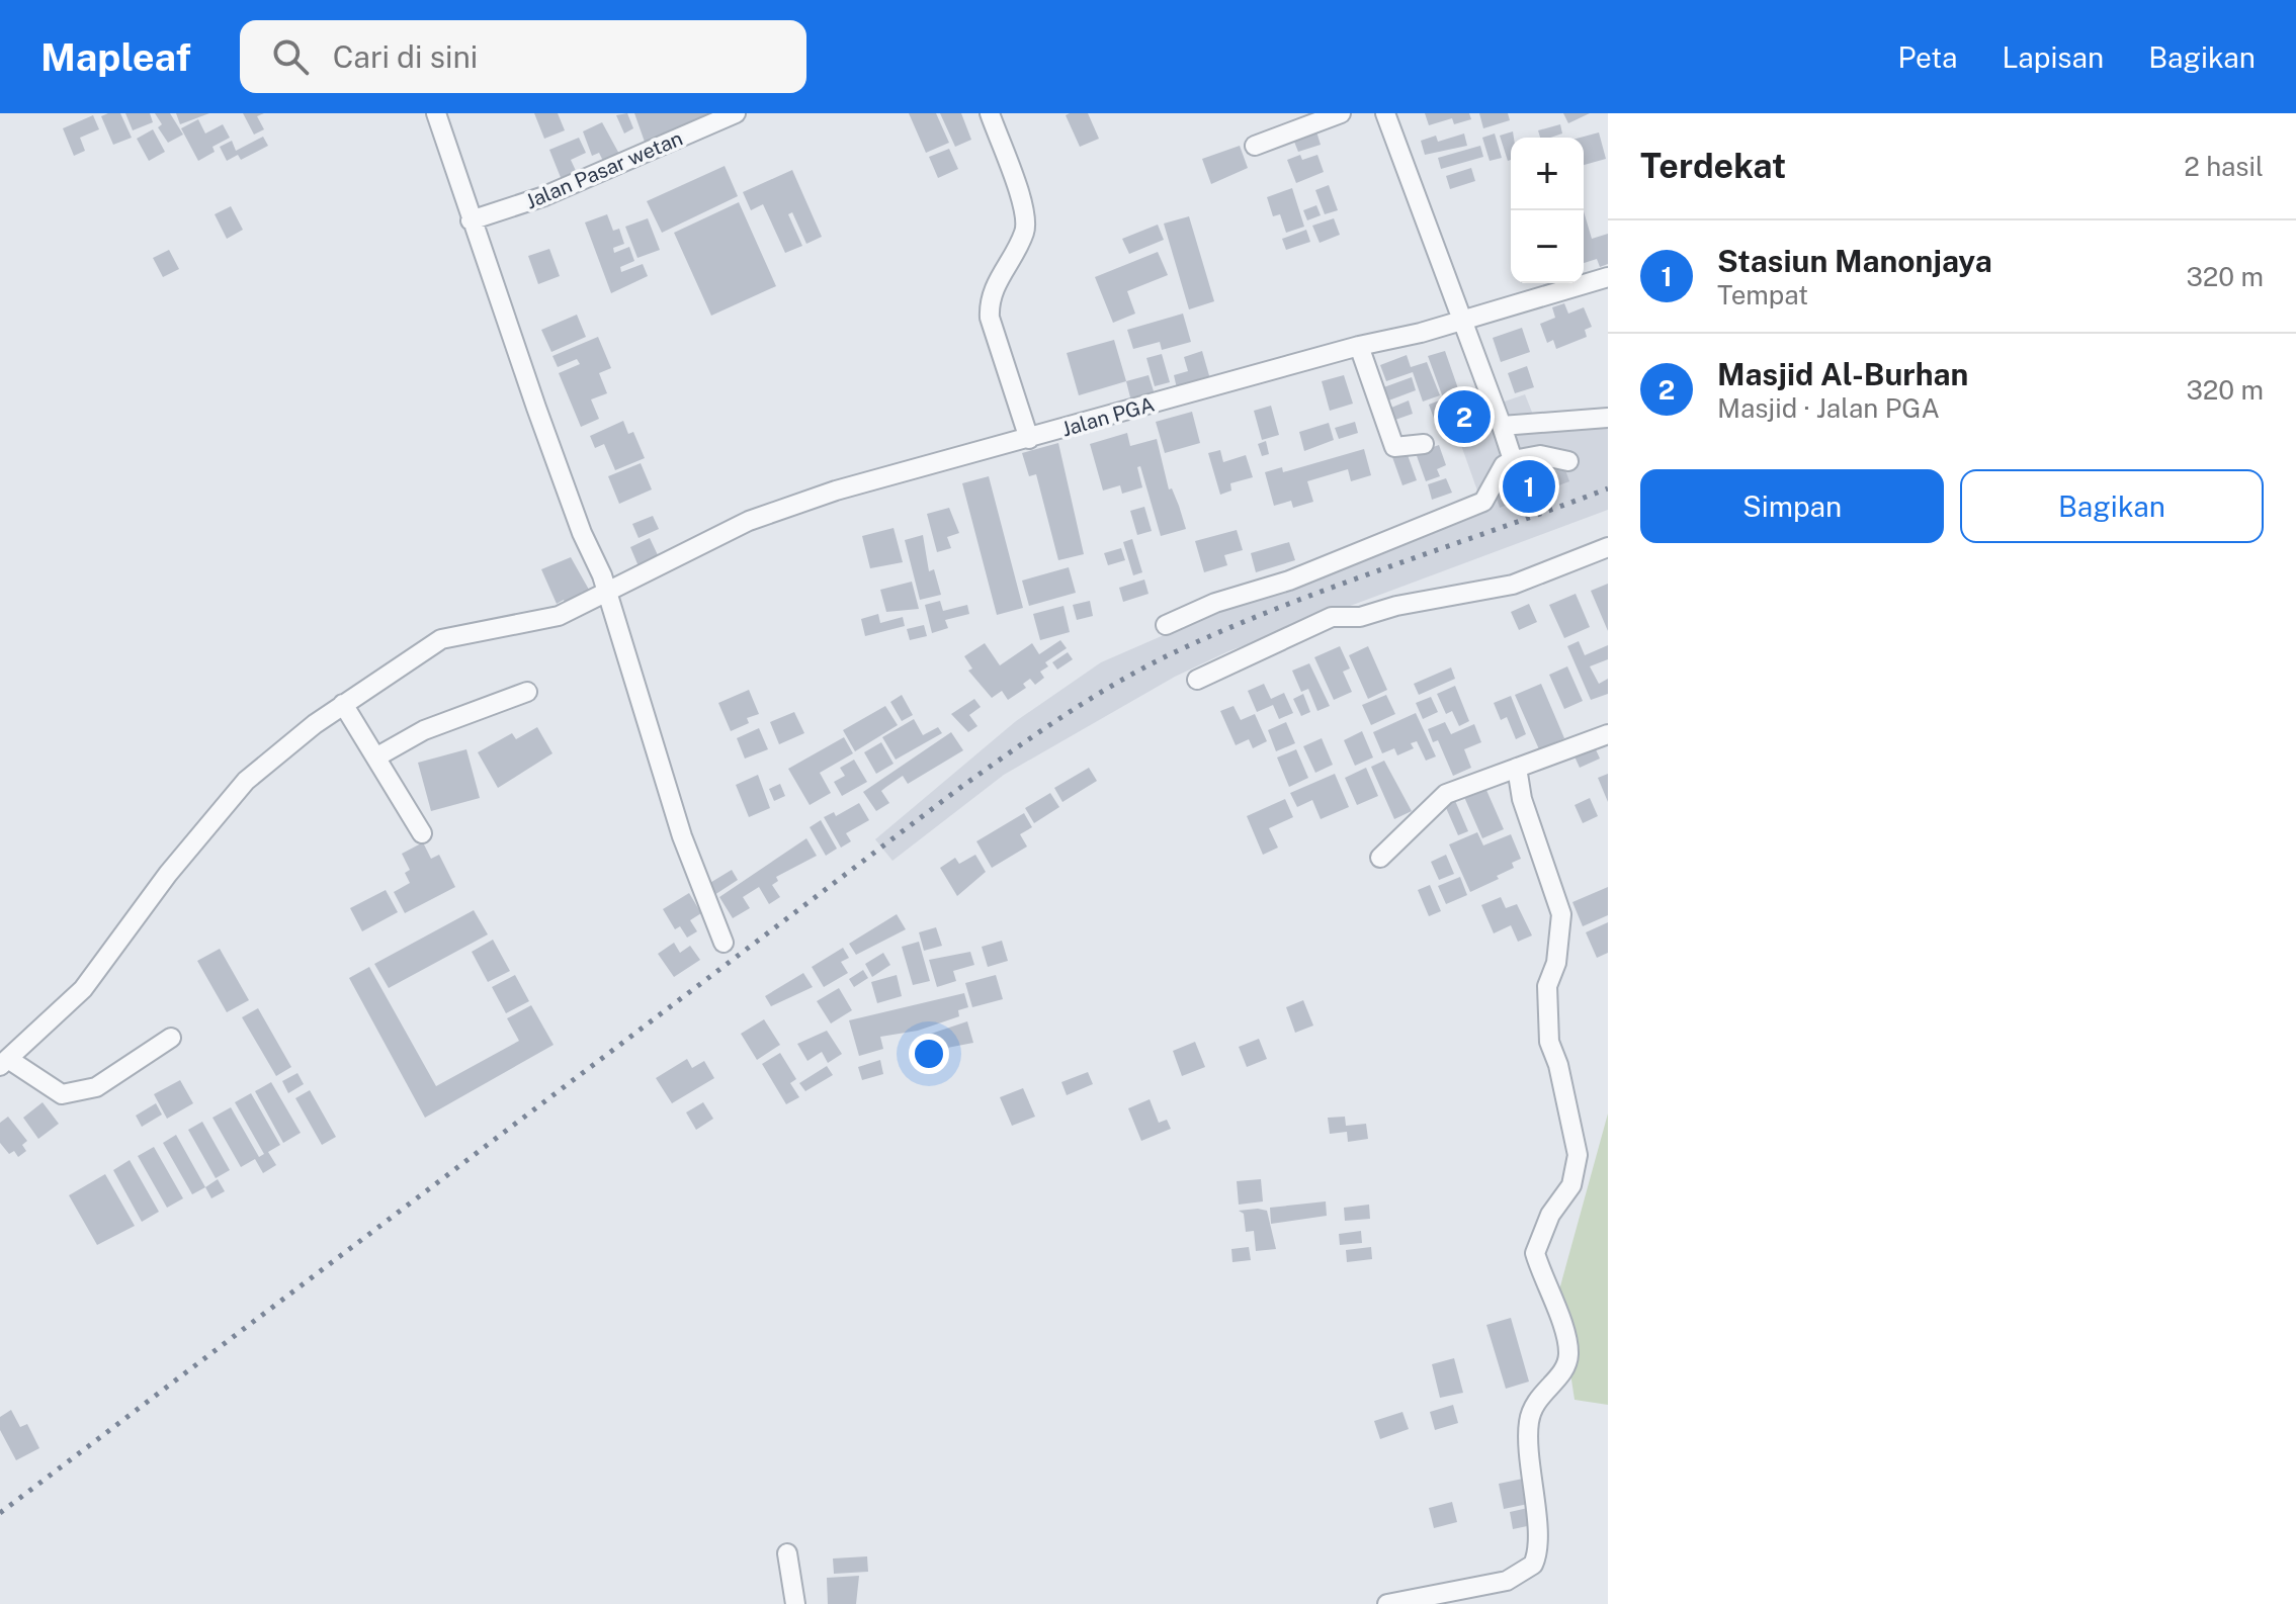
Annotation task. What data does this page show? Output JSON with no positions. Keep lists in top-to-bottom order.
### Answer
{
  "streets": {
    "street": ["Jalan Pasar wetan", "Jalan PGA"]
  },
  "page": {
    "header": "Mapleaf",
    "search": "Cari di sini",
    "nav": ["Peta", "Lapisan", "Bagikan"],
    "heading": ["Terdekat", "2 hasil"],
    "map_buttons": ["+", "−"],
    "list": [
      {
        "mark": "1",
        "name": "Stasiun Manonjaya",
        "note": "Tempat",
        "value": "320 m"
      },
      {
        "mark": "2",
        "name": "Masjid Al-Burhan",
        "note": "Masjid · Jalan PGA",
        "value": "320 m"
      }
    ],
    "pins": ["2", "1"],
    "buttons": ["Simpan", "Bagikan"]
  }
}
